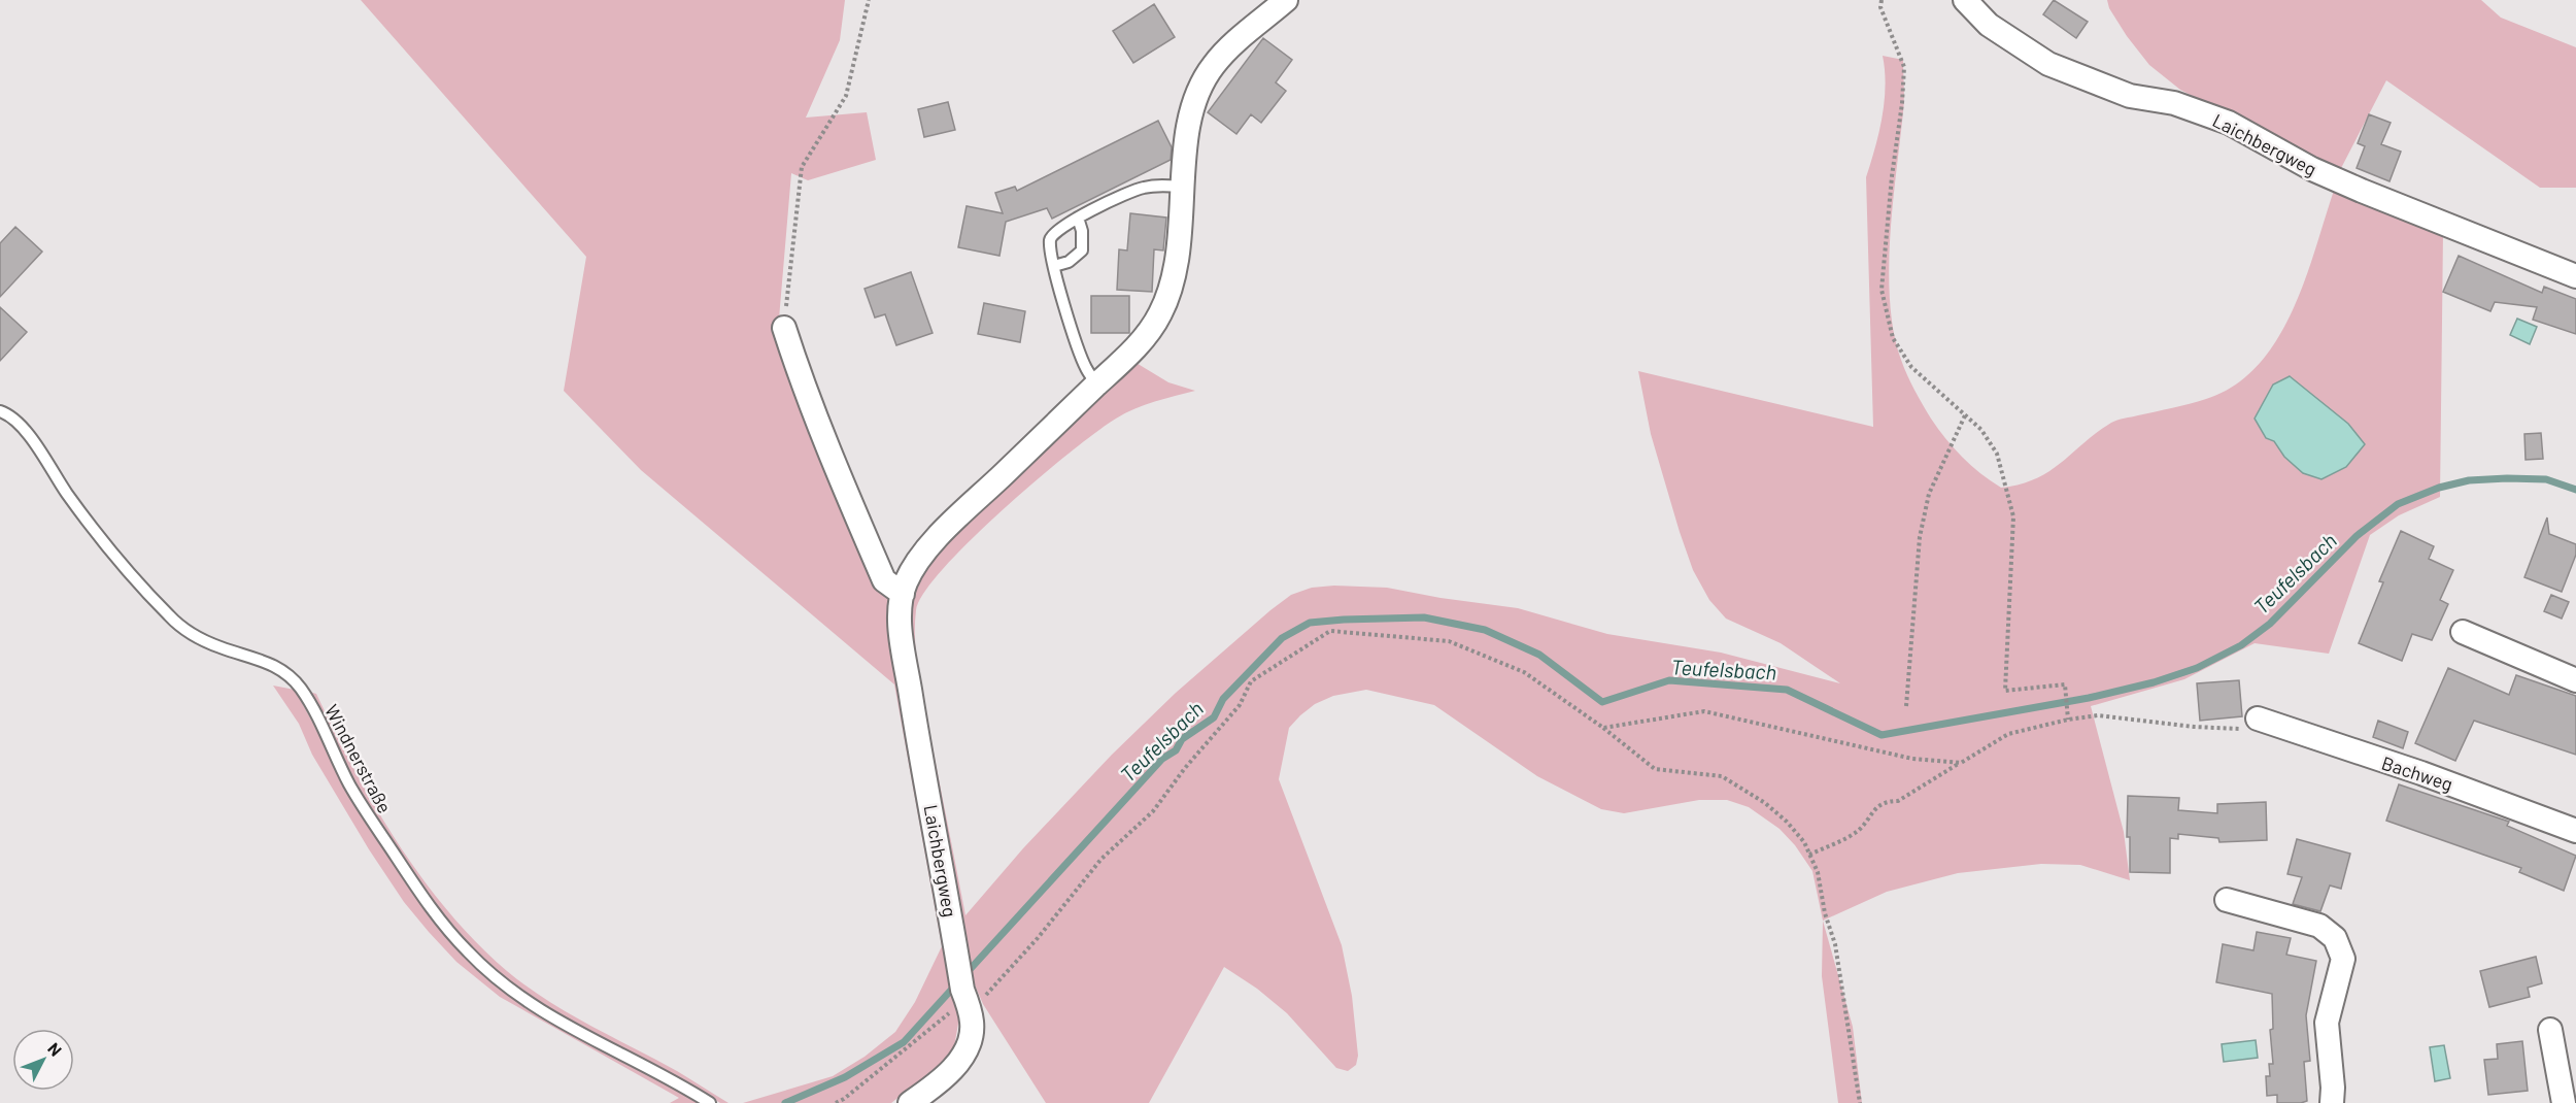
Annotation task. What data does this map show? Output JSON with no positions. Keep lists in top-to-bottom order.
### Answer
{
  "streets": {
    "street": ["Laichbergweg", "Bachweg"],
    "lane": ["Windnerstraße"]
  },
  "water": ["Teufelsbach"],
  "north": "top right"
}
